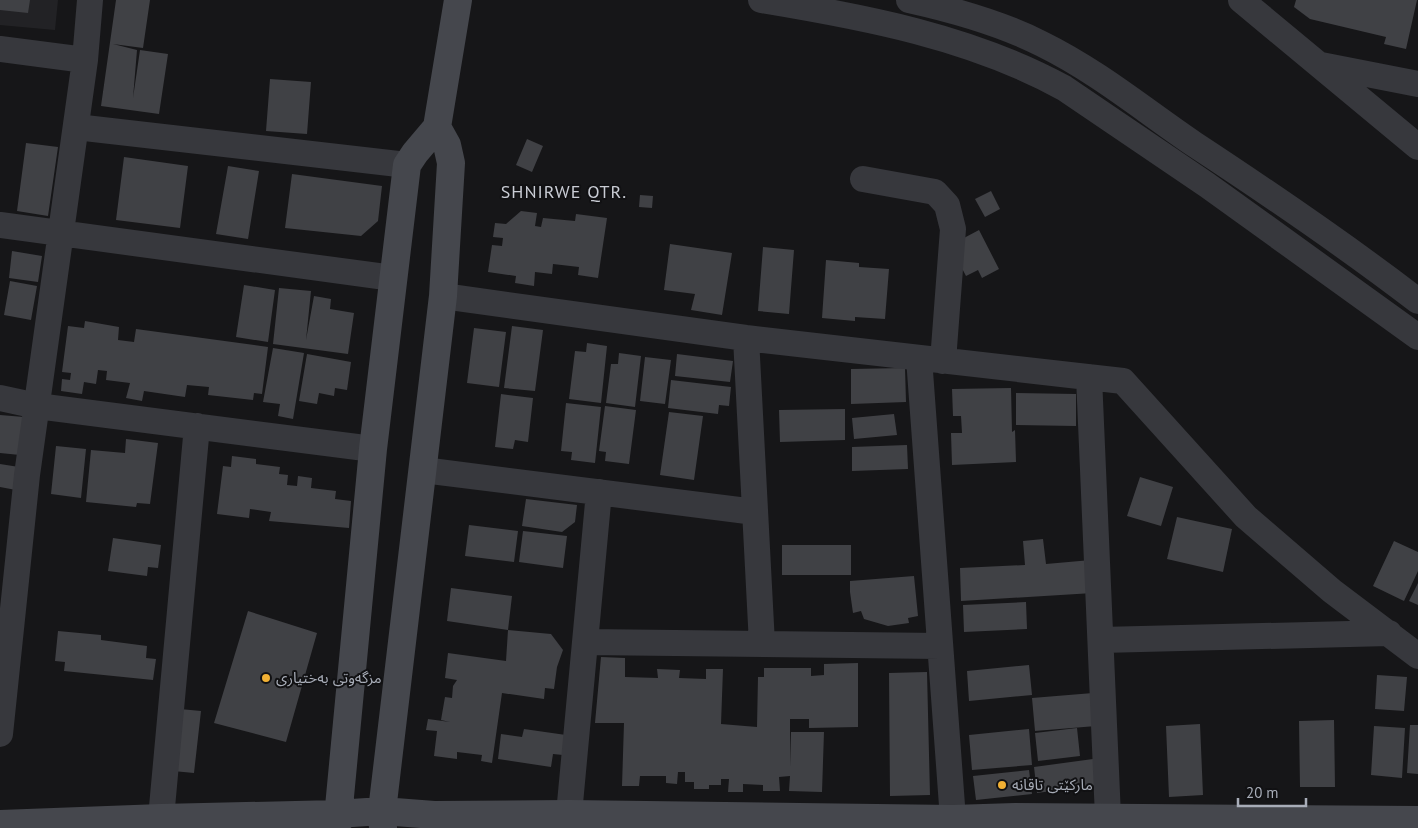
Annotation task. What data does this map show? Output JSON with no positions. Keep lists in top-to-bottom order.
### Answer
{
  "districts": ["SHNIRWE QTR."],
  "places": ["مزگەوتی بەختیاری", "مارکێتی تاقانە"],
  "scale_bar": "20 m"
}
